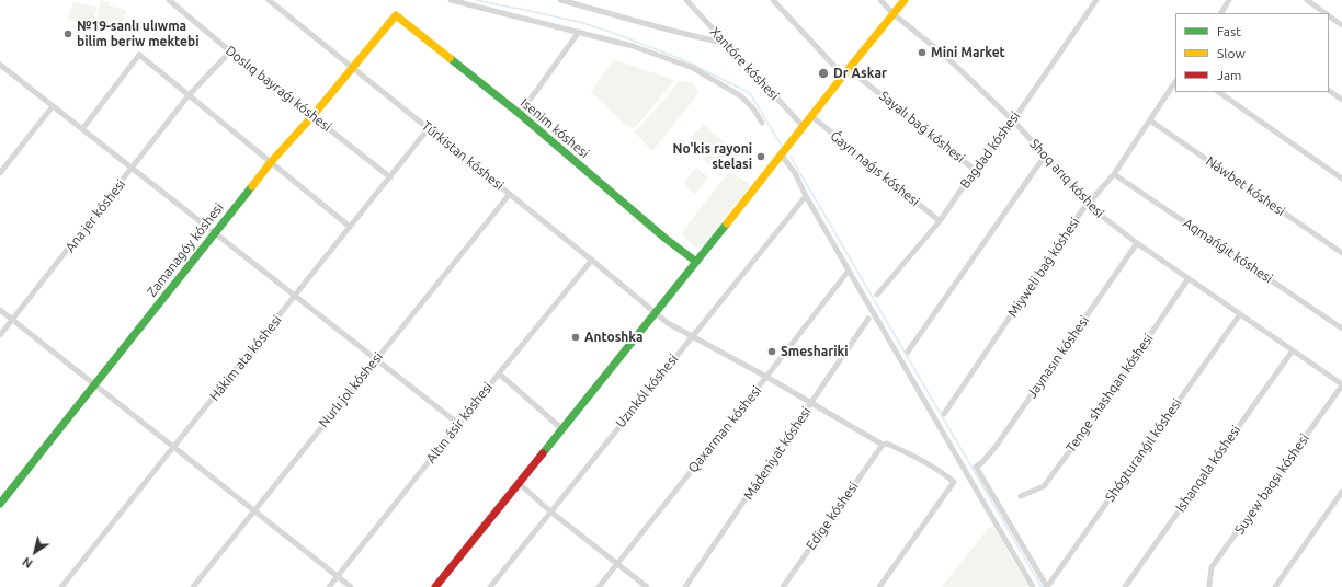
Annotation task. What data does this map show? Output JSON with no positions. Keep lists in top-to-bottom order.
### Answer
{
  "streets": {
    "street": [
      "Xantóre kóshesi",
      "Doslıq bayraǵı kóshesi",
      "Sayalı baǵ kóshesi",
      "Isenim kóshesi",
      "Bagdad kóshesi",
      "Túrkistan kóshesi",
      "Ǵayrı naǵıs kóshesi",
      "Shoq arıq kóshesi",
      "Náwbet kóshesi",
      "Ana jer kóshesi",
      "Zamanagóy kóshesi",
      "Aqmańǵıt kóshesi",
      "Miyweli baǵ kóshesi",
      "Jaynasın kóshesi",
      "Hákim ata kóshesi",
      "Nurlı jol kóshesi",
      "Uzınkól kóshesi",
      "Tenge shashqan kóshesi",
      "Altın ásir kóshesi",
      "Qaxarman kóshesi",
      "Shógturanǵıl kóshesi",
      "Mádeniyat kóshesi",
      "Ishanqala kóshesi",
      "Suyew baqsı kóshesi",
      "Edige kóshesi"
    ]
  },
  "crossings": [
    ["Doslıq bayraǵı kóshesi", "Ana jer kóshesi"],
    ["Doslıq bayraǵı kóshesi", "Zamanagóy kóshesi"],
    ["Doslıq bayraǵı kóshesi", "Hákim ata kóshesi"],
    ["Sayalı baǵ kóshesi", "Bagdad kóshesi"],
    ["Isenim kóshesi", "Zamanagóy kóshesi"],
    ["Bagdad kóshesi", "Ǵayrı naǵıs kóshesi"],
    ["Bagdad kóshesi", "Shoq arıq kóshesi"],
    ["Túrkistan kóshesi", "Zamanagóy kóshesi"],
    ["Túrkistan kóshesi", "Hákim ata kóshesi"],
    ["Túrkistan kóshesi", "Nurlı jol kóshesi"],
    ["Túrkistan kóshesi", "Uzınkól kóshesi"],
    ["Túrkistan kóshesi", "Altın ásir kóshesi"],
    ["Túrkistan kóshesi", "Qaxarman kóshesi"],
    ["Túrkistan kóshesi", "Mádeniyat kóshesi"],
    ["Túrkistan kóshesi", "Edige kóshesi"],
    ["Shoq arıq kóshesi", "Miyweli baǵ kóshesi"],
    ["Shoq arıq kóshesi", "Jaynasın kóshesi"],
    ["Shoq arıq kóshesi", "Tenge shashqan kóshesi"],
    ["Shoq arıq kóshesi", "Shógturanǵıl kóshesi"],
    ["Shoq arıq kóshesi", "Ishanqala kóshesi"],
    ["Shoq arıq kóshesi", "Suyew baqsı kóshesi"],
    ["Náwbet kóshesi", "Miyweli baǵ kóshesi"],
    ["Aqmańǵıt kóshesi", "Miyweli baǵ kóshesi"],
    ["Jaynasın kóshesi", "Shógturanǵıl kóshesi"]
  ],
  "places": [
    "№19-sanlı ulıwma bilim beriw mektebi",
    "Mini Market",
    "Dr Askar",
    "No'kis rayoni stelasi",
    "Antoshka",
    "Smeshariki"
  ],
  "legend": ["Fast", "Slow", "Jam"],
  "north": "bottom left"
}
